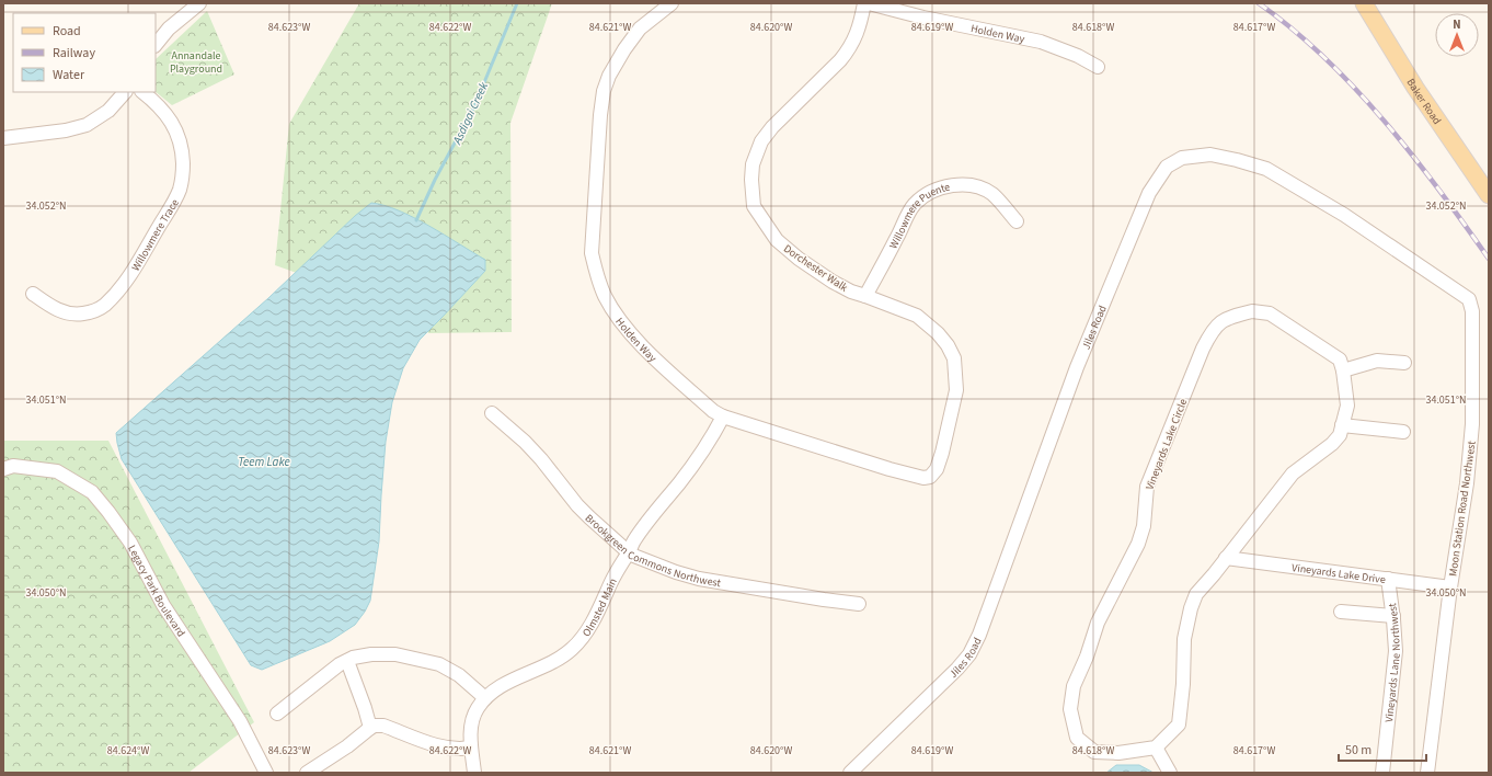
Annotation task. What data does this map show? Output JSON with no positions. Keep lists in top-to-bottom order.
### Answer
{
  "streets": {
    "main road": ["Baker Road"],
    "street": [
      "Holden Way",
      "Willowmere Puente",
      "Willowmere Trace",
      "Dorchester Walk",
      "Jiles Road",
      "Vineyards Lake Circle",
      "Moon Station Road Northwest",
      "Brookgreen Commons Northwest",
      "Vineyards Lake Drive",
      "Legacy Park Boulevard",
      "Olmsted Main",
      "Vineyards Lane Northwest"
    ]
  },
  "crossings": [
    ["Holden Way", "Dorchester Walk"],
    ["Holden Way", "Olmsted Main"],
    ["Willowmere Puente", "Dorchester Walk"],
    ["Jiles Road", "Moon Station Road Northwest"],
    ["Vineyards Lake Circle", "Vineyards Lake Drive"],
    ["Moon Station Road Northwest", "Vineyards Lake Drive"],
    ["Brookgreen Commons Northwest", "Olmsted Main"],
    ["Vineyards Lake Drive", "Vineyards Lane Northwest"]
  ],
  "water": ["Asdigai Creek", "Teem Lake"],
  "parks": ["Annandale Playground"],
  "legend": ["Road", "Railway", "Water"],
  "scale_bar": "50 m",
  "north": "top",
  "coordinates": [
    "84.623°W",
    "84.622°W",
    "84.621°W",
    "84.620°W",
    "84.619°W",
    "84.618°W",
    "84.617°W",
    "34.052°N",
    "34.051°N",
    "34.050°N",
    "84.624°W"
  ]
}
